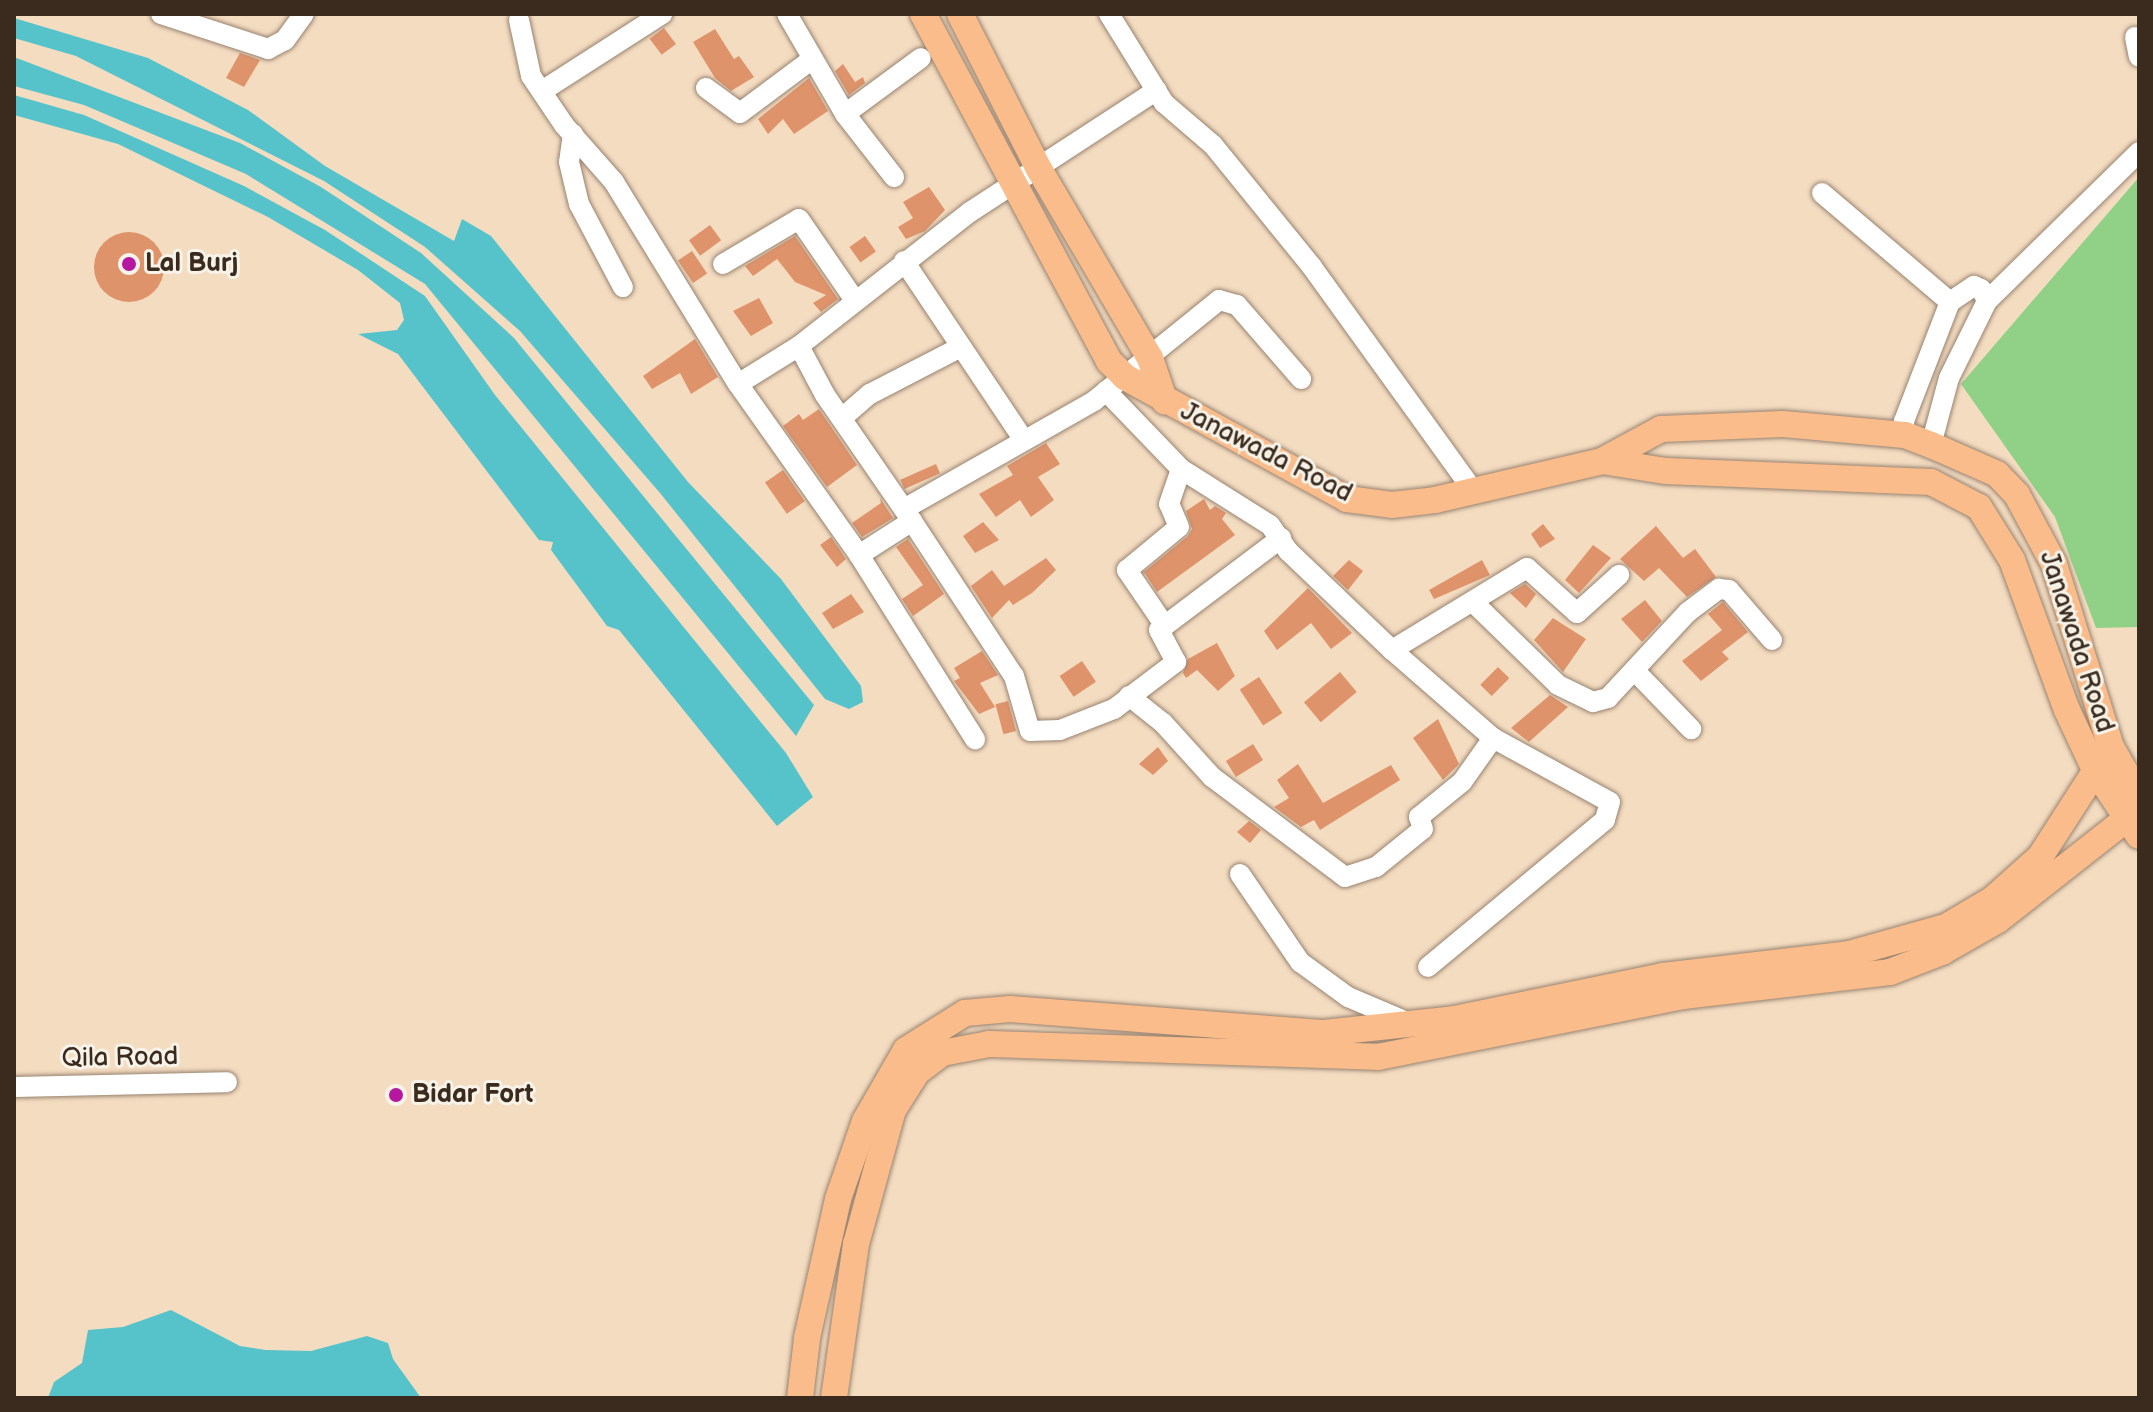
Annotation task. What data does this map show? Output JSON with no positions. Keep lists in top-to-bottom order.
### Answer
{
  "streets": {
    "main road": ["Janawada Road"],
    "street": ["Qila Road"]
  },
  "places": ["Lal Burj", "Bidar Fort"]
}
